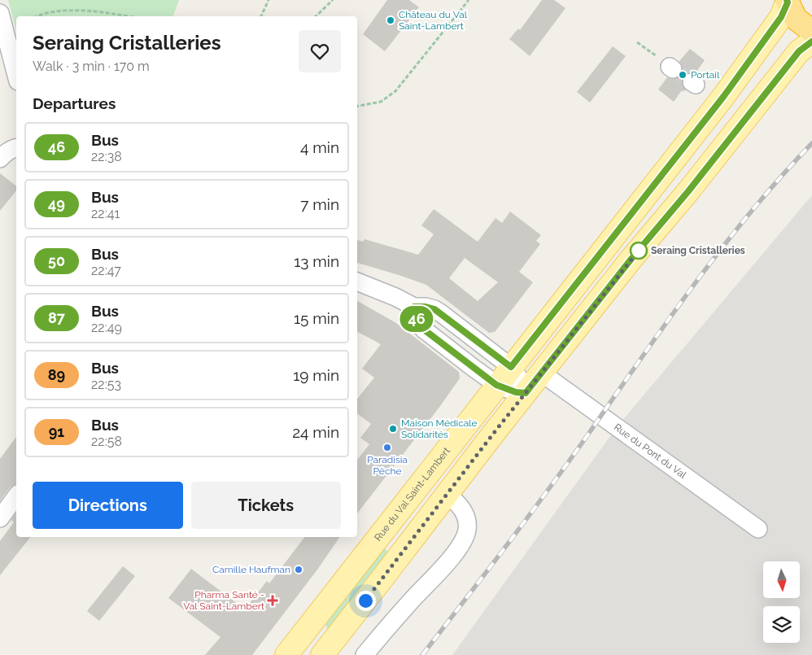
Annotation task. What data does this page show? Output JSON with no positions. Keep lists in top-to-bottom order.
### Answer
{
  "streets": {
    "main road": ["Rue du Val Saint-Lambert"],
    "street": ["Rue du Pont du Val"]
  },
  "places": {
    "other": [
      "Château du Val Saint-Lambert",
      "Portail",
      "Seraing Cristalleries",
      "Maison Médicale Solidarités",
      "Paradisia Pêche",
      "Camille Haufman"
    ],
    "health": ["Pharma Santé - Val Saint-Lambert"]
  },
  "lines": ["bus line 46"],
  "north": "bottom",
  "page": {
    "on_map": "46",
    "heading": [
      ["Seraing Cristalleries", "Walk · 3 min · 170 m"],
      "Departures"
    ],
    "list": [
      {
        "mark": "46",
        "name": "Bus",
        "note": "22:38",
        "value": "4 min"
      },
      {
        "mark": "49",
        "name": "Bus",
        "note": "22:41",
        "value": "7 min"
      },
      {
        "mark": "50",
        "name": "Bus",
        "note": "22:47",
        "value": "13 min"
      },
      {
        "mark": "87",
        "name": "Bus",
        "note": "22:49",
        "value": "15 min"
      },
      {
        "mark": "89",
        "name": "Bus",
        "note": "22:53",
        "value": "19 min"
      },
      {
        "mark": "91",
        "name": "Bus",
        "note": "22:58",
        "value": "24 min"
      }
    ],
    "buttons": ["Directions", "Tickets"]
  }
}
